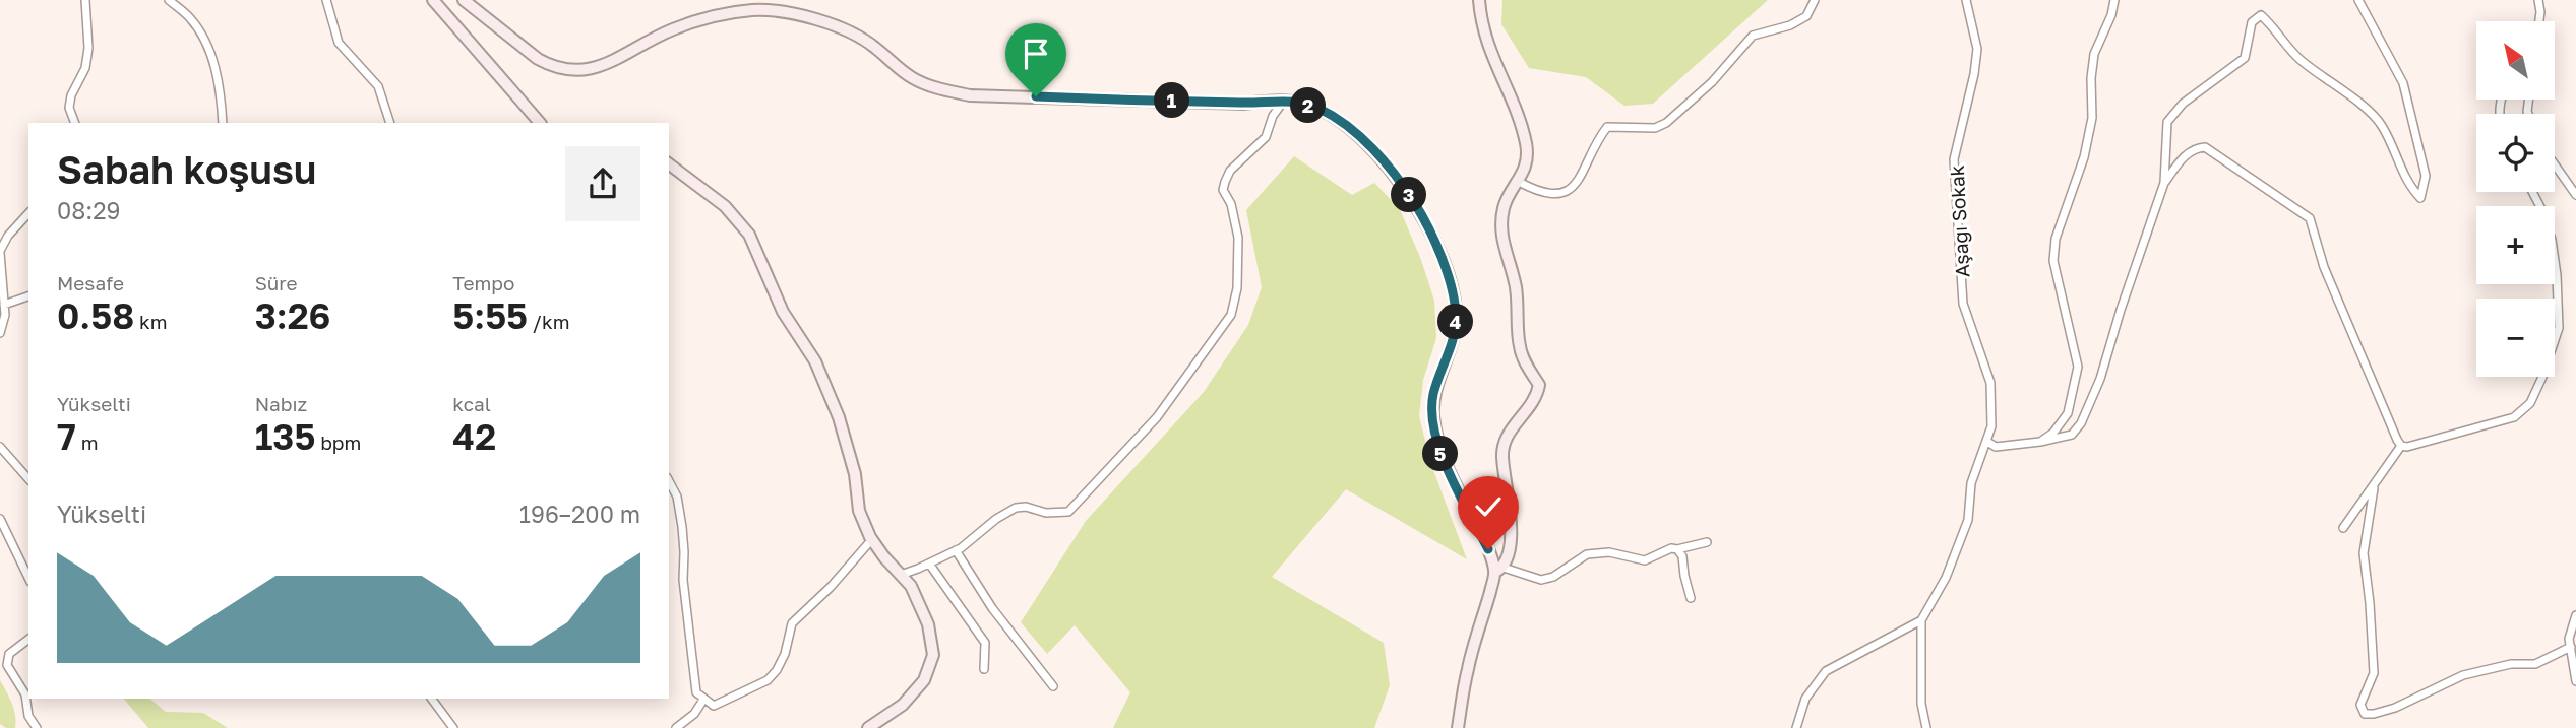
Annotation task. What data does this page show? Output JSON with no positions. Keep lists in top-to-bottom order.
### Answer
{
  "streets": {
    "street": ["Aşağı Sokak"]
  },
  "north": "top left",
  "page": {
    "map_buttons": ["+", "−"],
    "pins": [
      "1",
      "2",
      "3",
      "4",
      "5"
    ],
    "heading": ["Sabah koşusu", "08:29"],
    "stats": [
      ["Mesafe", "0.58 km"],
      ["Süre", "3:26"],
      ["Tempo", "5:55 /km"],
      ["Yükselti", "7 m"],
      ["Nabız", "135 bpm"],
      ["kcal", "42"]
    ],
    "chart": ["Yükselti", "196–200 m"]
  }
}
